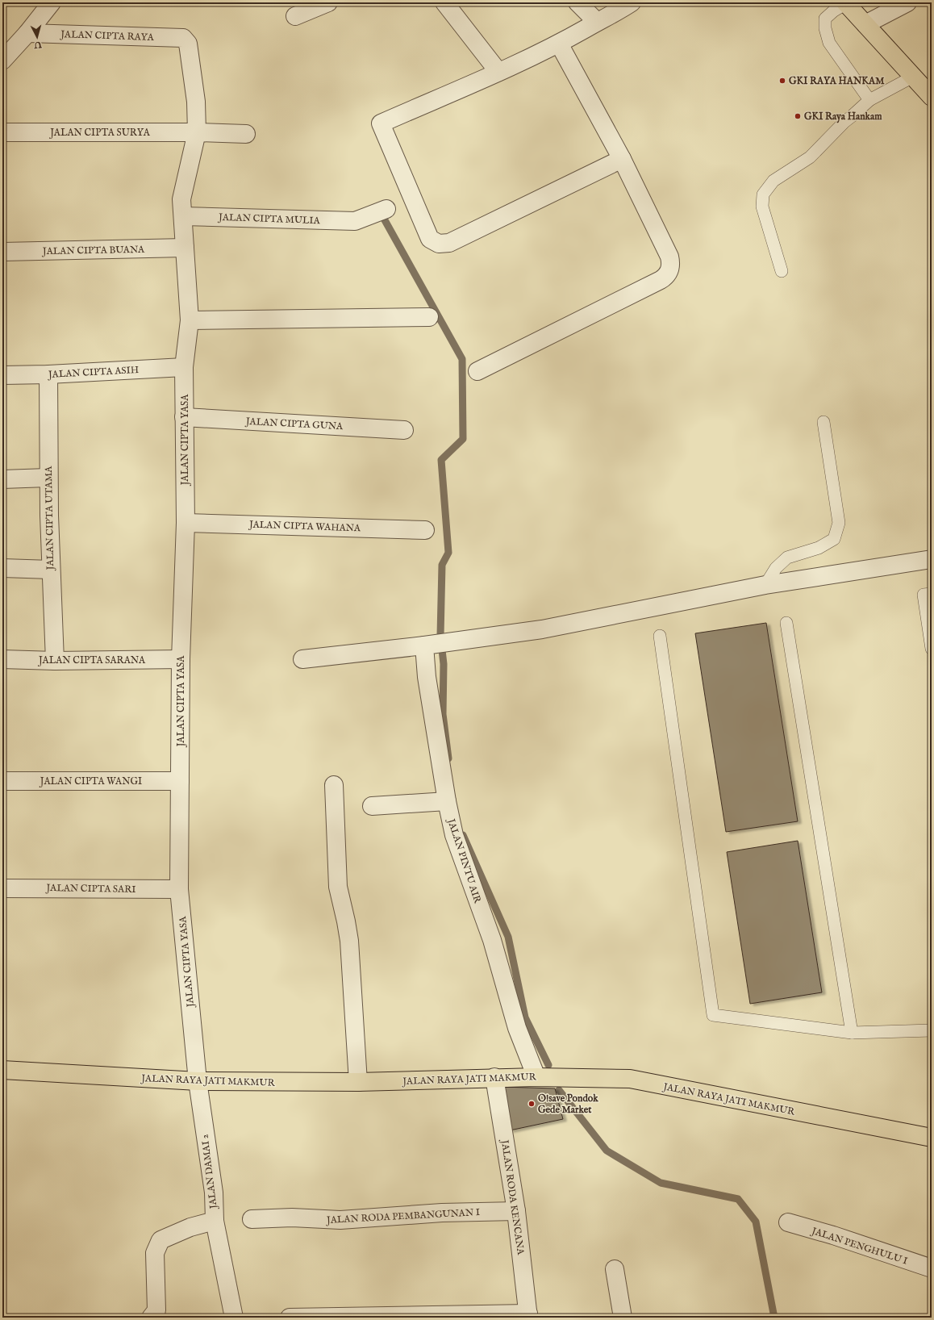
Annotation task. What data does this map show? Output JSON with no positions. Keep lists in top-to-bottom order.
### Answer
{
  "streets": {
    "main road": ["JALAN RAYA JATI MAKMUR"],
    "street": [
      "JALAN CIPTA RAYA",
      "JALAN CIPTA SURYA",
      "JALAN CIPTA MULIA",
      "JALAN CIPTA BUANA",
      "JALAN CIPTA ASIH",
      "JALAN CIPTA GUNA",
      "JALAN CIPTA YASA",
      "JALAN CIPTA UTAMA",
      "JALAN CIPTA WAHANA",
      "JALAN CIPTA SARANA",
      "JALAN CIPTA WANGI",
      "JALAN PINTU AIR",
      "JALAN CIPTA SARI",
      "JALAN DAMAI 2",
      "JALAN RODA KENCANA",
      "JALAN RODA PEMBANGUNAN I",
      "JALAN PENGHULU I"
    ]
  },
  "crossings": [
    ["JALAN CIPTA RAYA", "JALAN CIPTA YASA"],
    ["JALAN CIPTA SURYA", "JALAN CIPTA YASA"],
    ["JALAN CIPTA MULIA", "JALAN CIPTA YASA"],
    ["JALAN CIPTA BUANA", "JALAN CIPTA YASA"],
    ["JALAN CIPTA ASIH", "JALAN CIPTA YASA"],
    ["JALAN CIPTA ASIH", "JALAN CIPTA UTAMA"],
    ["JALAN CIPTA GUNA", "JALAN CIPTA YASA"],
    ["JALAN CIPTA YASA", "JALAN CIPTA WAHANA"],
    ["JALAN CIPTA YASA", "JALAN CIPTA SARANA"],
    ["JALAN CIPTA YASA", "JALAN CIPTA WANGI"],
    ["JALAN CIPTA YASA", "JALAN CIPTA SARI"],
    ["JALAN CIPTA YASA", "JALAN RAYA JATI MAKMUR"],
    ["JALAN CIPTA YASA", "JALAN DAMAI 2"],
    ["JALAN CIPTA UTAMA", "JALAN CIPTA SARANA"],
    ["JALAN PINTU AIR", "JALAN RAYA JATI MAKMUR"],
    ["JALAN RAYA JATI MAKMUR", "JALAN DAMAI 2"],
    ["JALAN RAYA JATI MAKMUR", "JALAN RODA KENCANA"],
    ["JALAN RODA KENCANA", "JALAN RODA PEMBANGUNAN I"]
  ],
  "places": ["GKI RAYA HANKAM", "GKI Raya Hankam", "O!save Pondok Gede Market"],
  "north": "bottom"
}
